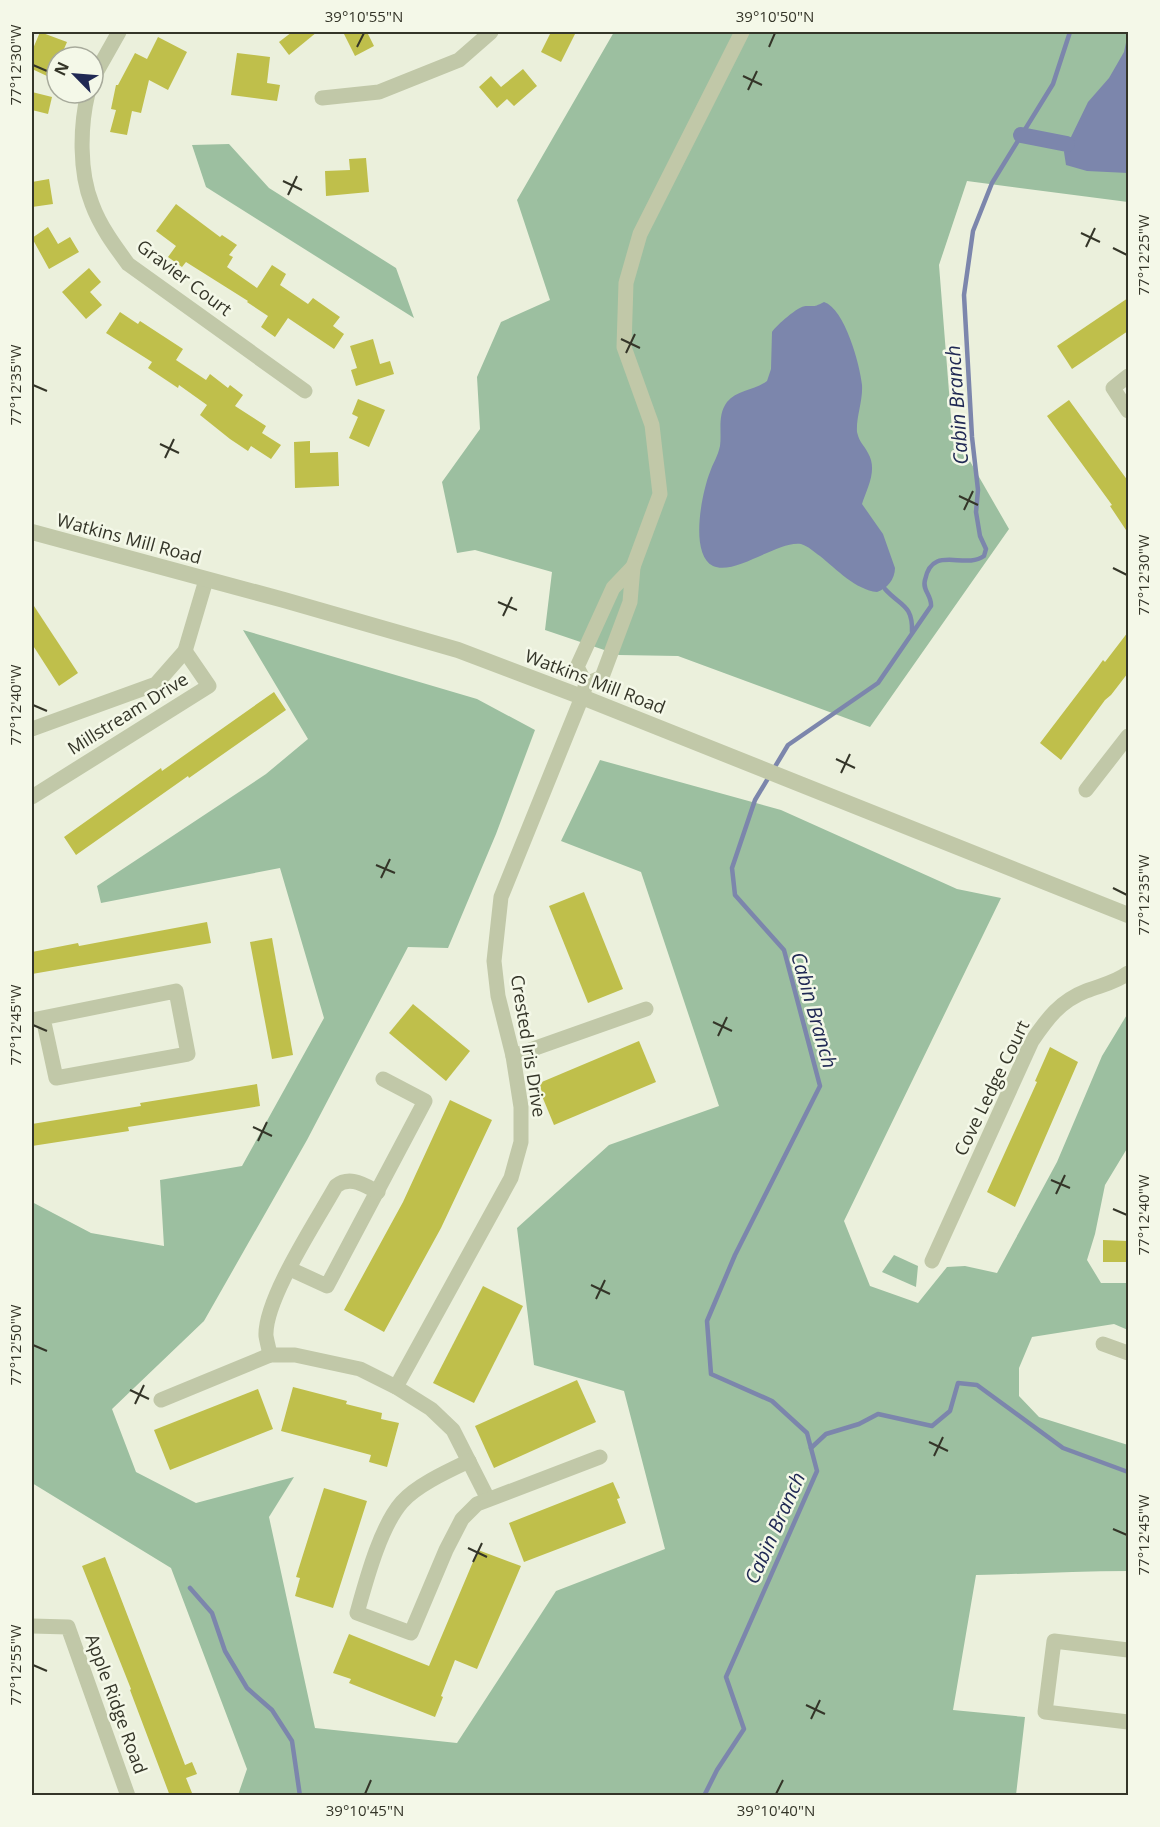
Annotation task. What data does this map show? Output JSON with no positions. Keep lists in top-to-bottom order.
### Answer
{
  "streets": {
    "street": [
      "Gravier Court",
      "Watkins Mill Road",
      "Millstream Drive",
      "Crested Iris Drive",
      "Cove Ledge Court",
      "Apple Ridge Road"
    ]
  },
  "crossings": [
    ["Watkins Mill Road", "Millstream Drive"],
    ["Watkins Mill Road", "Crested Iris Drive"]
  ],
  "water": ["Cabin Branch"],
  "north": "top left",
  "coordinates": [
    "39°10'55\"N",
    "39°10'50\"N",
    "77°12'30\"W",
    "77°12'25\"W",
    "77°12'35\"W",
    "77°12'40\"W",
    "77°12'45\"W",
    "77°12'50\"W",
    "77°12'55\"W",
    "39°10'45\"N",
    "39°10'40\"N"
  ]
}
